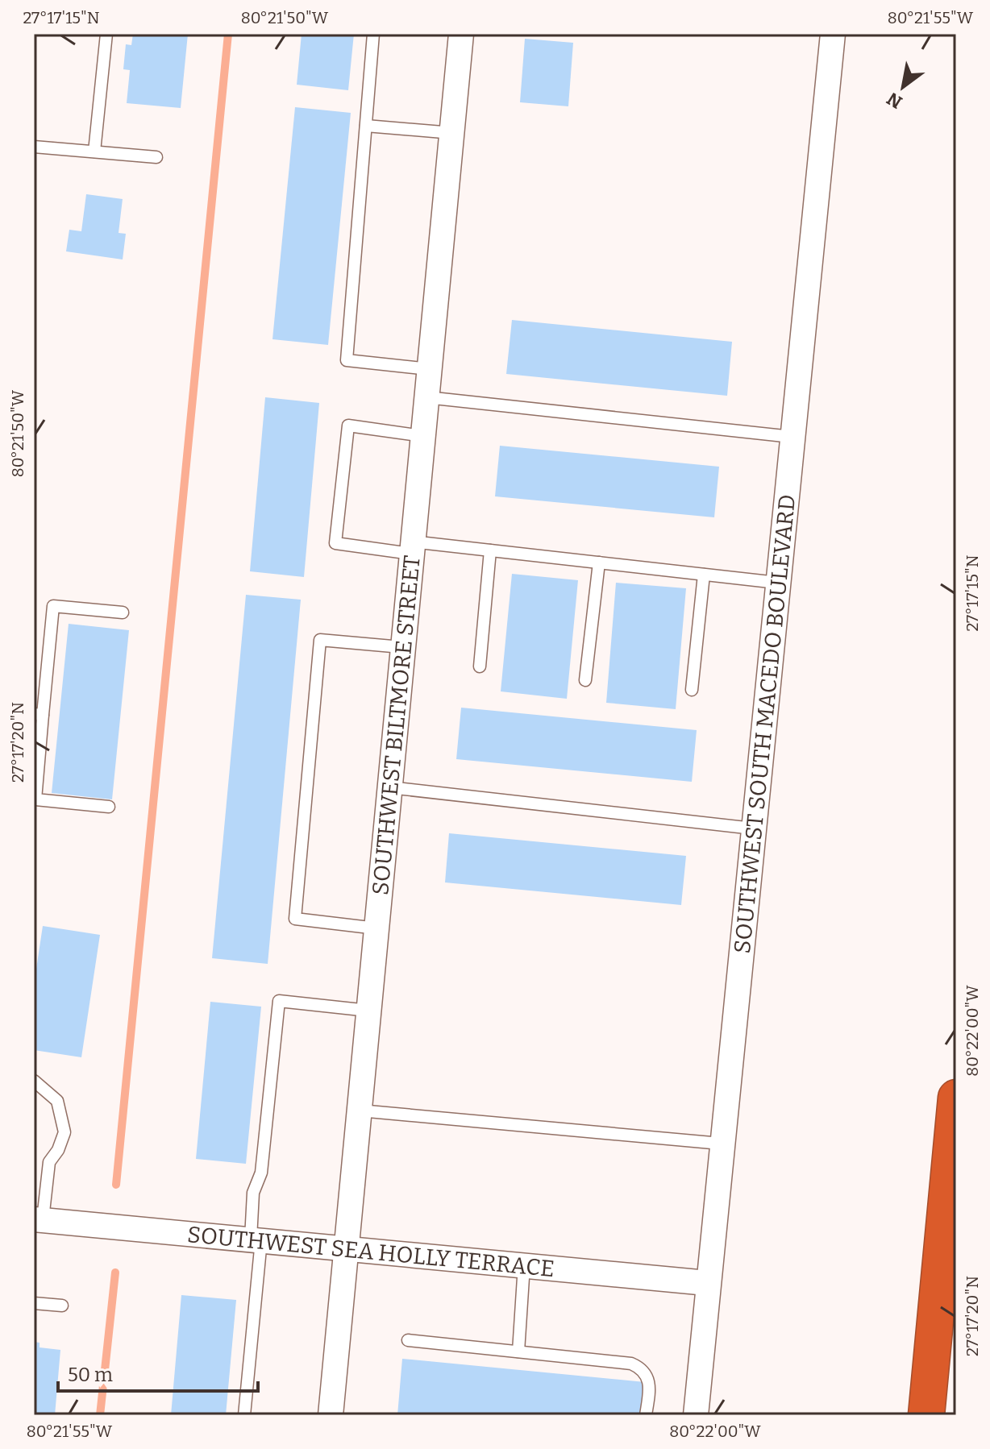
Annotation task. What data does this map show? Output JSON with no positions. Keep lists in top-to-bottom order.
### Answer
{
  "streets": {
    "street": ["SOUTHWEST BILTMORE STREET", "SOUTHWEST SOUTH MACEDO BOULEVARD", "SOUTHWEST SEA HOLLY TERRACE"]
  },
  "crossings": [
    ["SOUTHWEST BILTMORE STREET", "SOUTHWEST SEA HOLLY TERRACE"],
    ["SOUTHWEST SOUTH MACEDO BOULEVARD", "SOUTHWEST SEA HOLLY TERRACE"]
  ],
  "scale_bar": "50 m",
  "north": "bottom left",
  "coordinates": [
    "27°17'15\"N",
    "80°21'50\"W",
    "80°21'55\"W",
    "27°17'20\"N",
    "80°22'00\"W"
  ]
}
